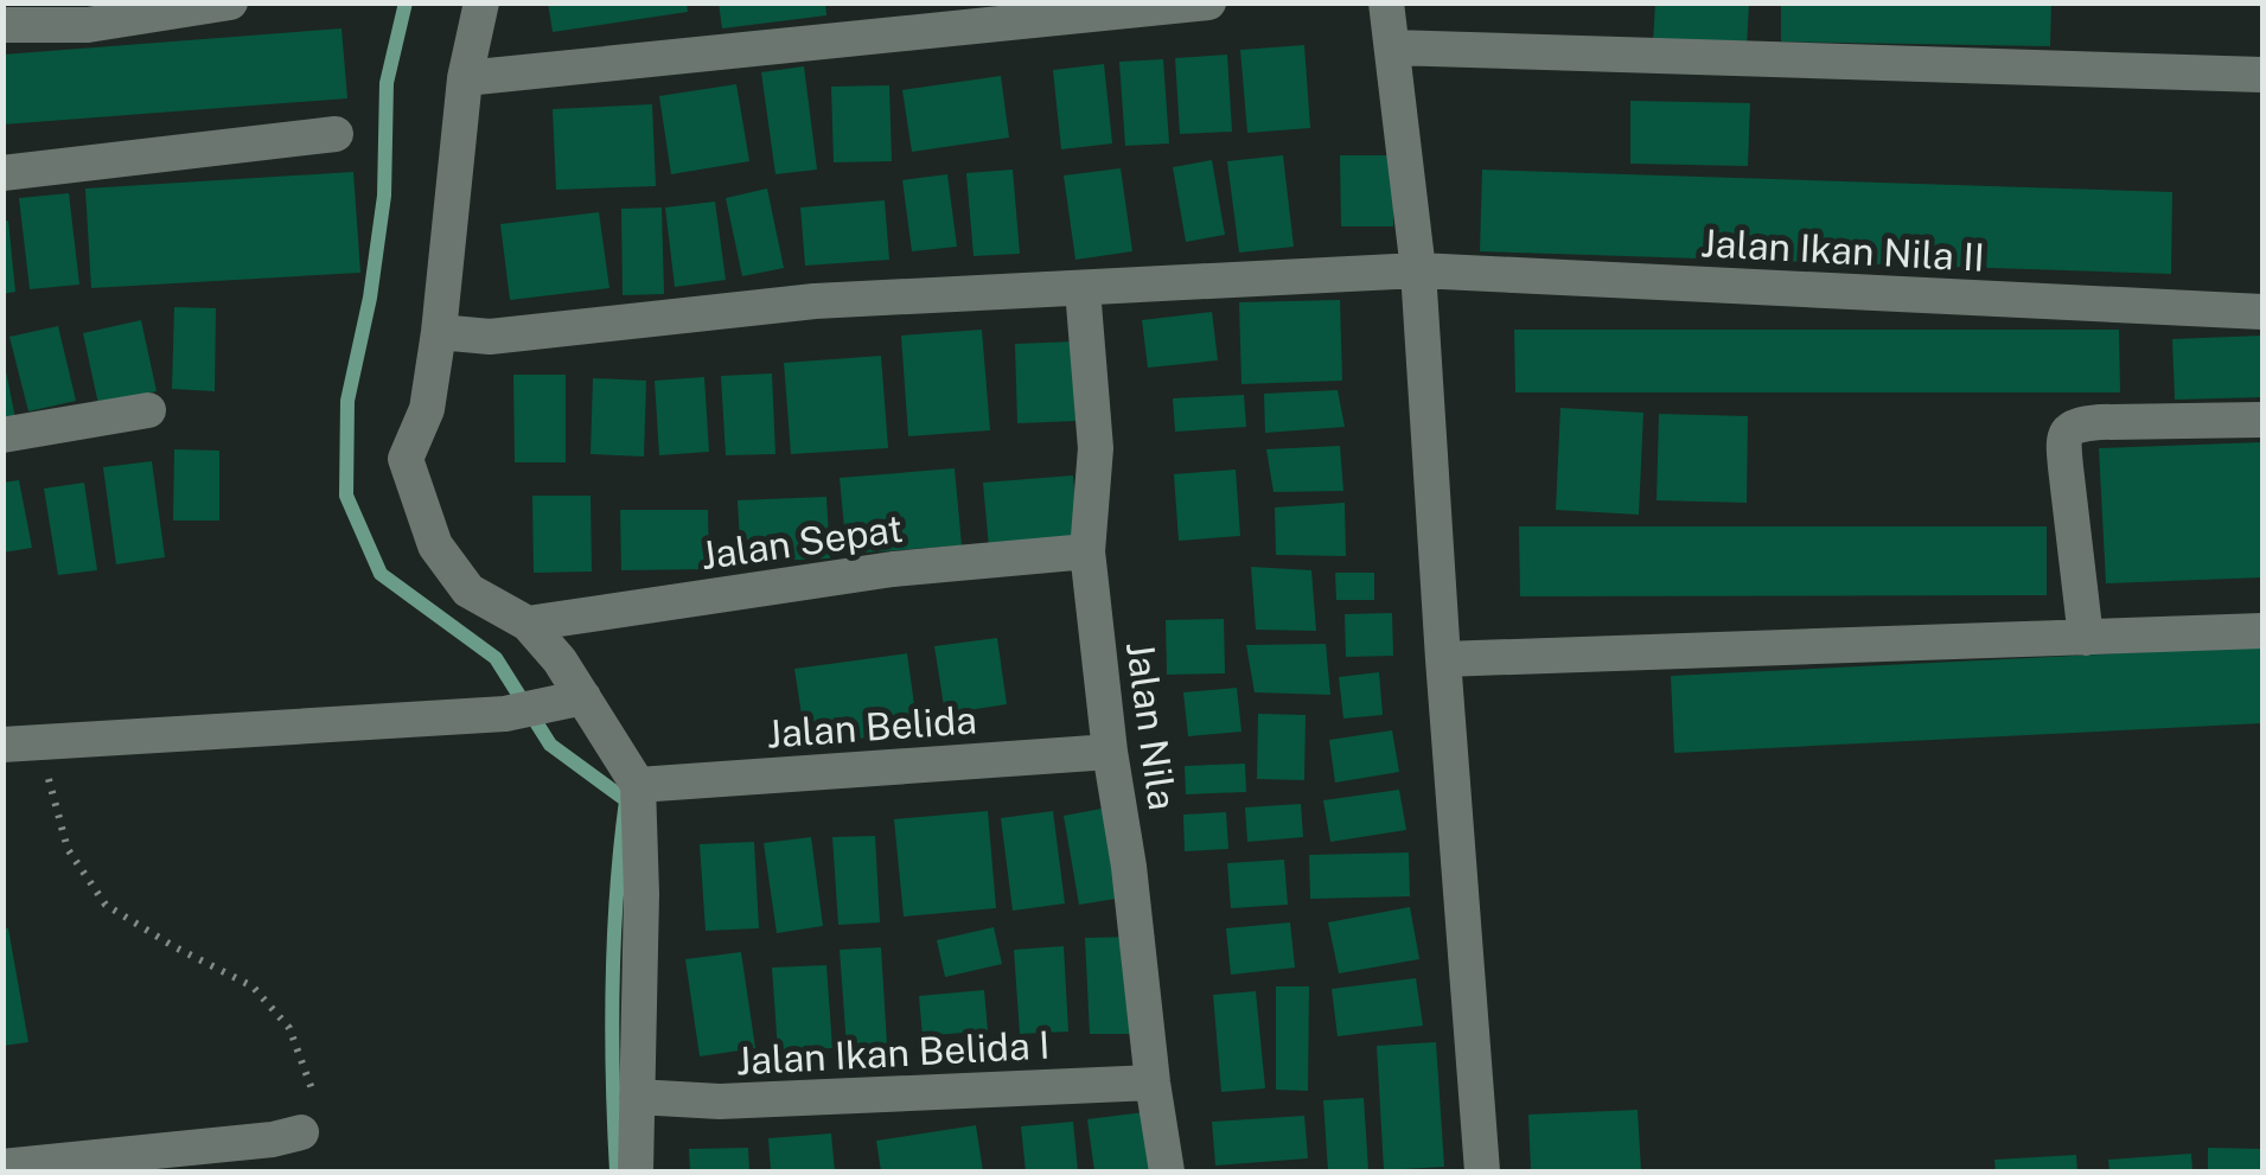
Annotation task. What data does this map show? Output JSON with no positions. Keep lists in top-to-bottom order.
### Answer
{
  "streets": {
    "street": [
      "Jalan Ikan Nila II",
      "Jalan Sepat",
      "Jalan Nila",
      "Jalan Belida",
      "Jalan Ikan Belida I"
    ]
  },
  "crossings": [
    ["Jalan Ikan Nila II", "Jalan Nila"],
    ["Jalan Sepat", "Jalan Nila"],
    ["Jalan Nila", "Jalan Belida"],
    ["Jalan Nila", "Jalan Ikan Belida I"]
  ]
}
